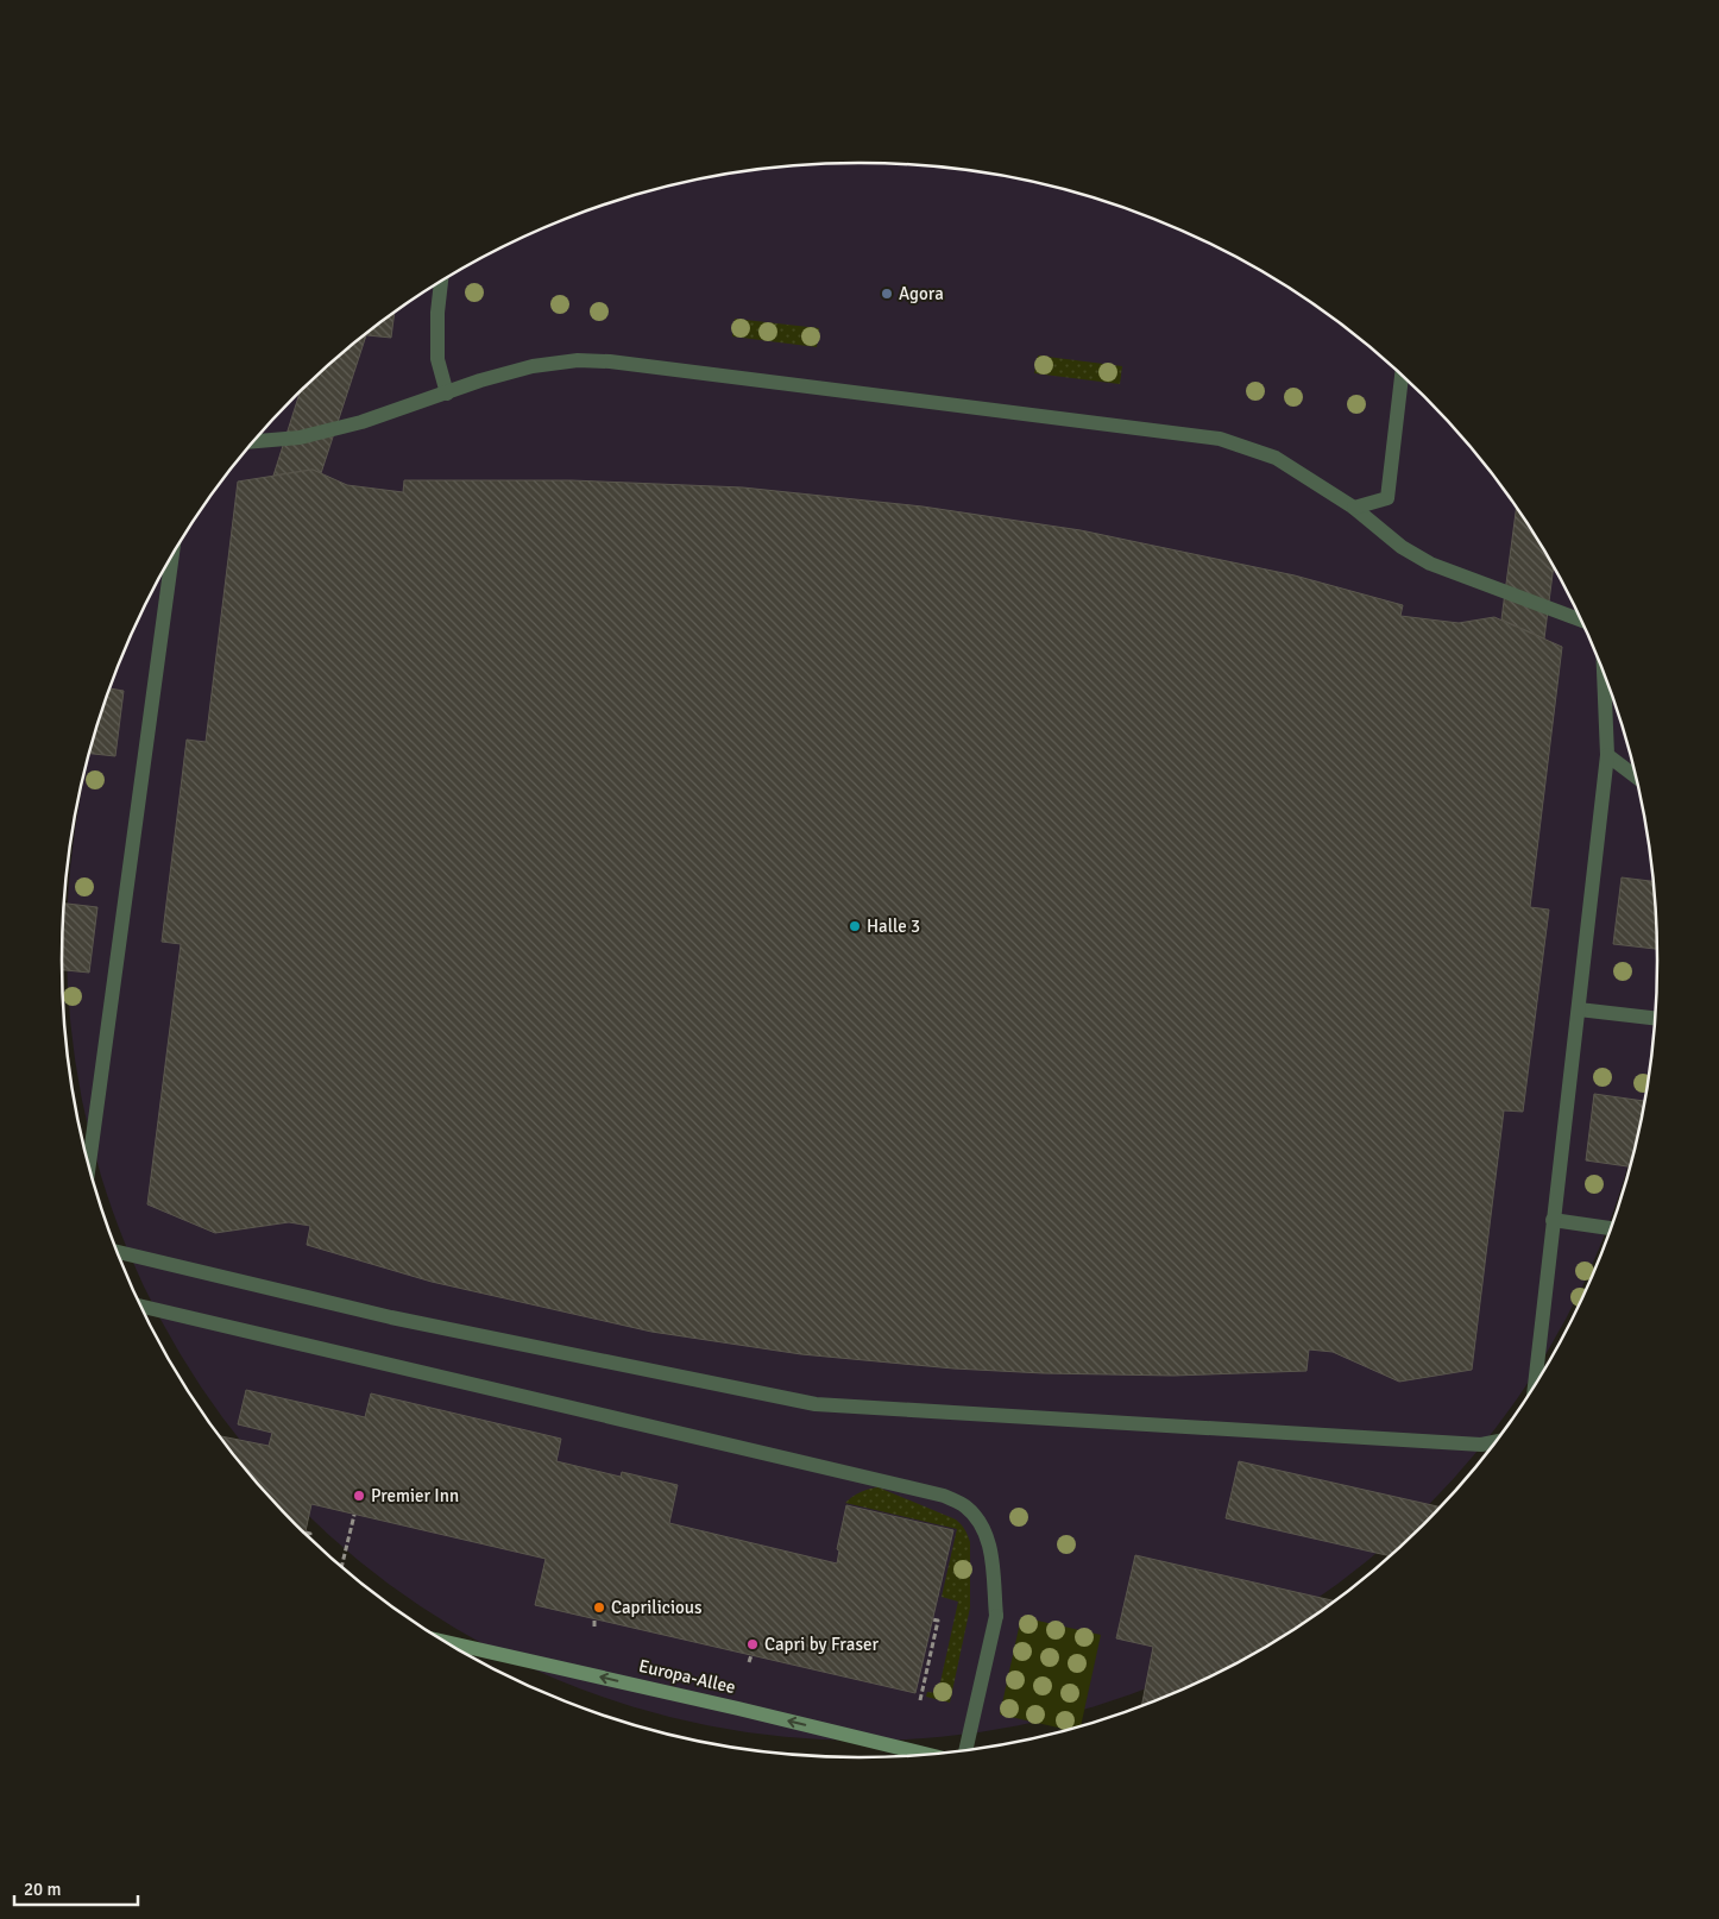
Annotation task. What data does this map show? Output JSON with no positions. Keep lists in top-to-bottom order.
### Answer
{
  "streets": {
    "street": ["Europa-Allee"]
  },
  "one_way": ["Europa-Allee"],
  "places": [
    "Agora",
    "Halle 3",
    "Premier Inn",
    "Caprilicious",
    "Capri by Fraser"
  ],
  "scale_bar": "20 m"
}
